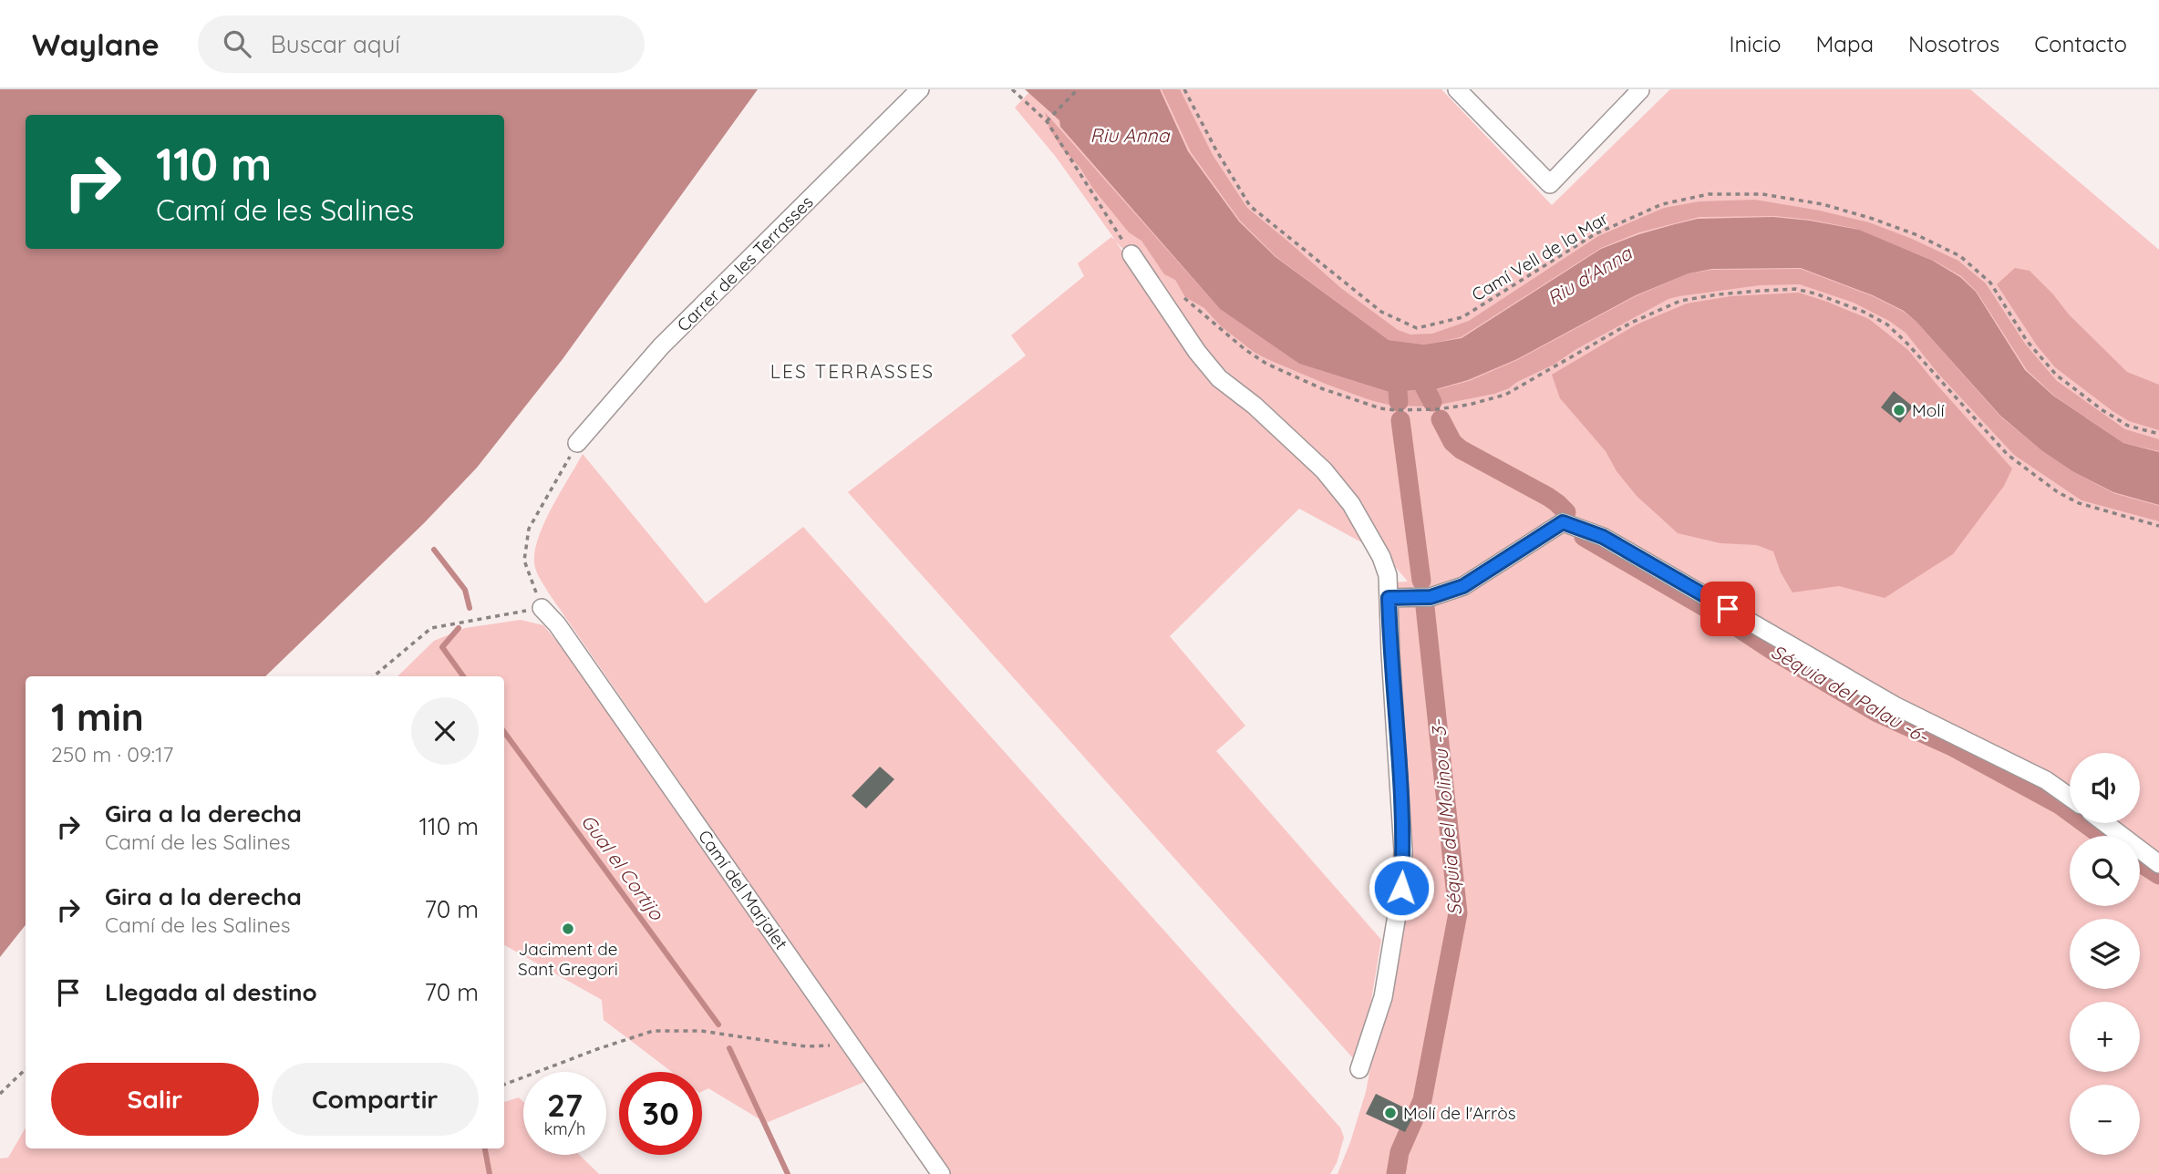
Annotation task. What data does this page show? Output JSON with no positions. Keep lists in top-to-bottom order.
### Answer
{
  "streets": {
    "street": ["Carrer de les Terrasses", "Camí del Marjalet"],
    "path": ["Camí Vell de la Mar"]
  },
  "districts": ["LES TERRASSES"],
  "water": [
    "Riu Anna",
    "Riu d'Anna",
    "Séquia del Palau -6-",
    "Séquia del Molinou -3-",
    "Gual el Cortijo"
  ],
  "places": ["Molí", "Jaciment de Sant Gregori", "Molí de l'Arròs"],
  "page": {
    "header": "Waylane",
    "search": "Buscar aquí",
    "nav": [
      "Inicio",
      "Mapa",
      "Nosotros",
      "Contacto"
    ],
    "turn": ["110 m", "Camí de les Salines"],
    "heading": ["1 min", "250 m · 09:17"],
    "map_buttons": ["+", "−"],
    "list": [
      {
        "name": "Gira a la derecha",
        "note": "Camí de les Salines",
        "value": "110 m"
      },
      {
        "name": "Gira a la derecha",
        "note": "Camí de les Salines",
        "value": "70 m"
      },
      {
        "name": "Llegada al destino",
        "value": "70 m"
      }
    ],
    "buttons": ["Salir", "Compartir"],
    "speed": "27 km/h",
    "limit": "30"
  }
}
